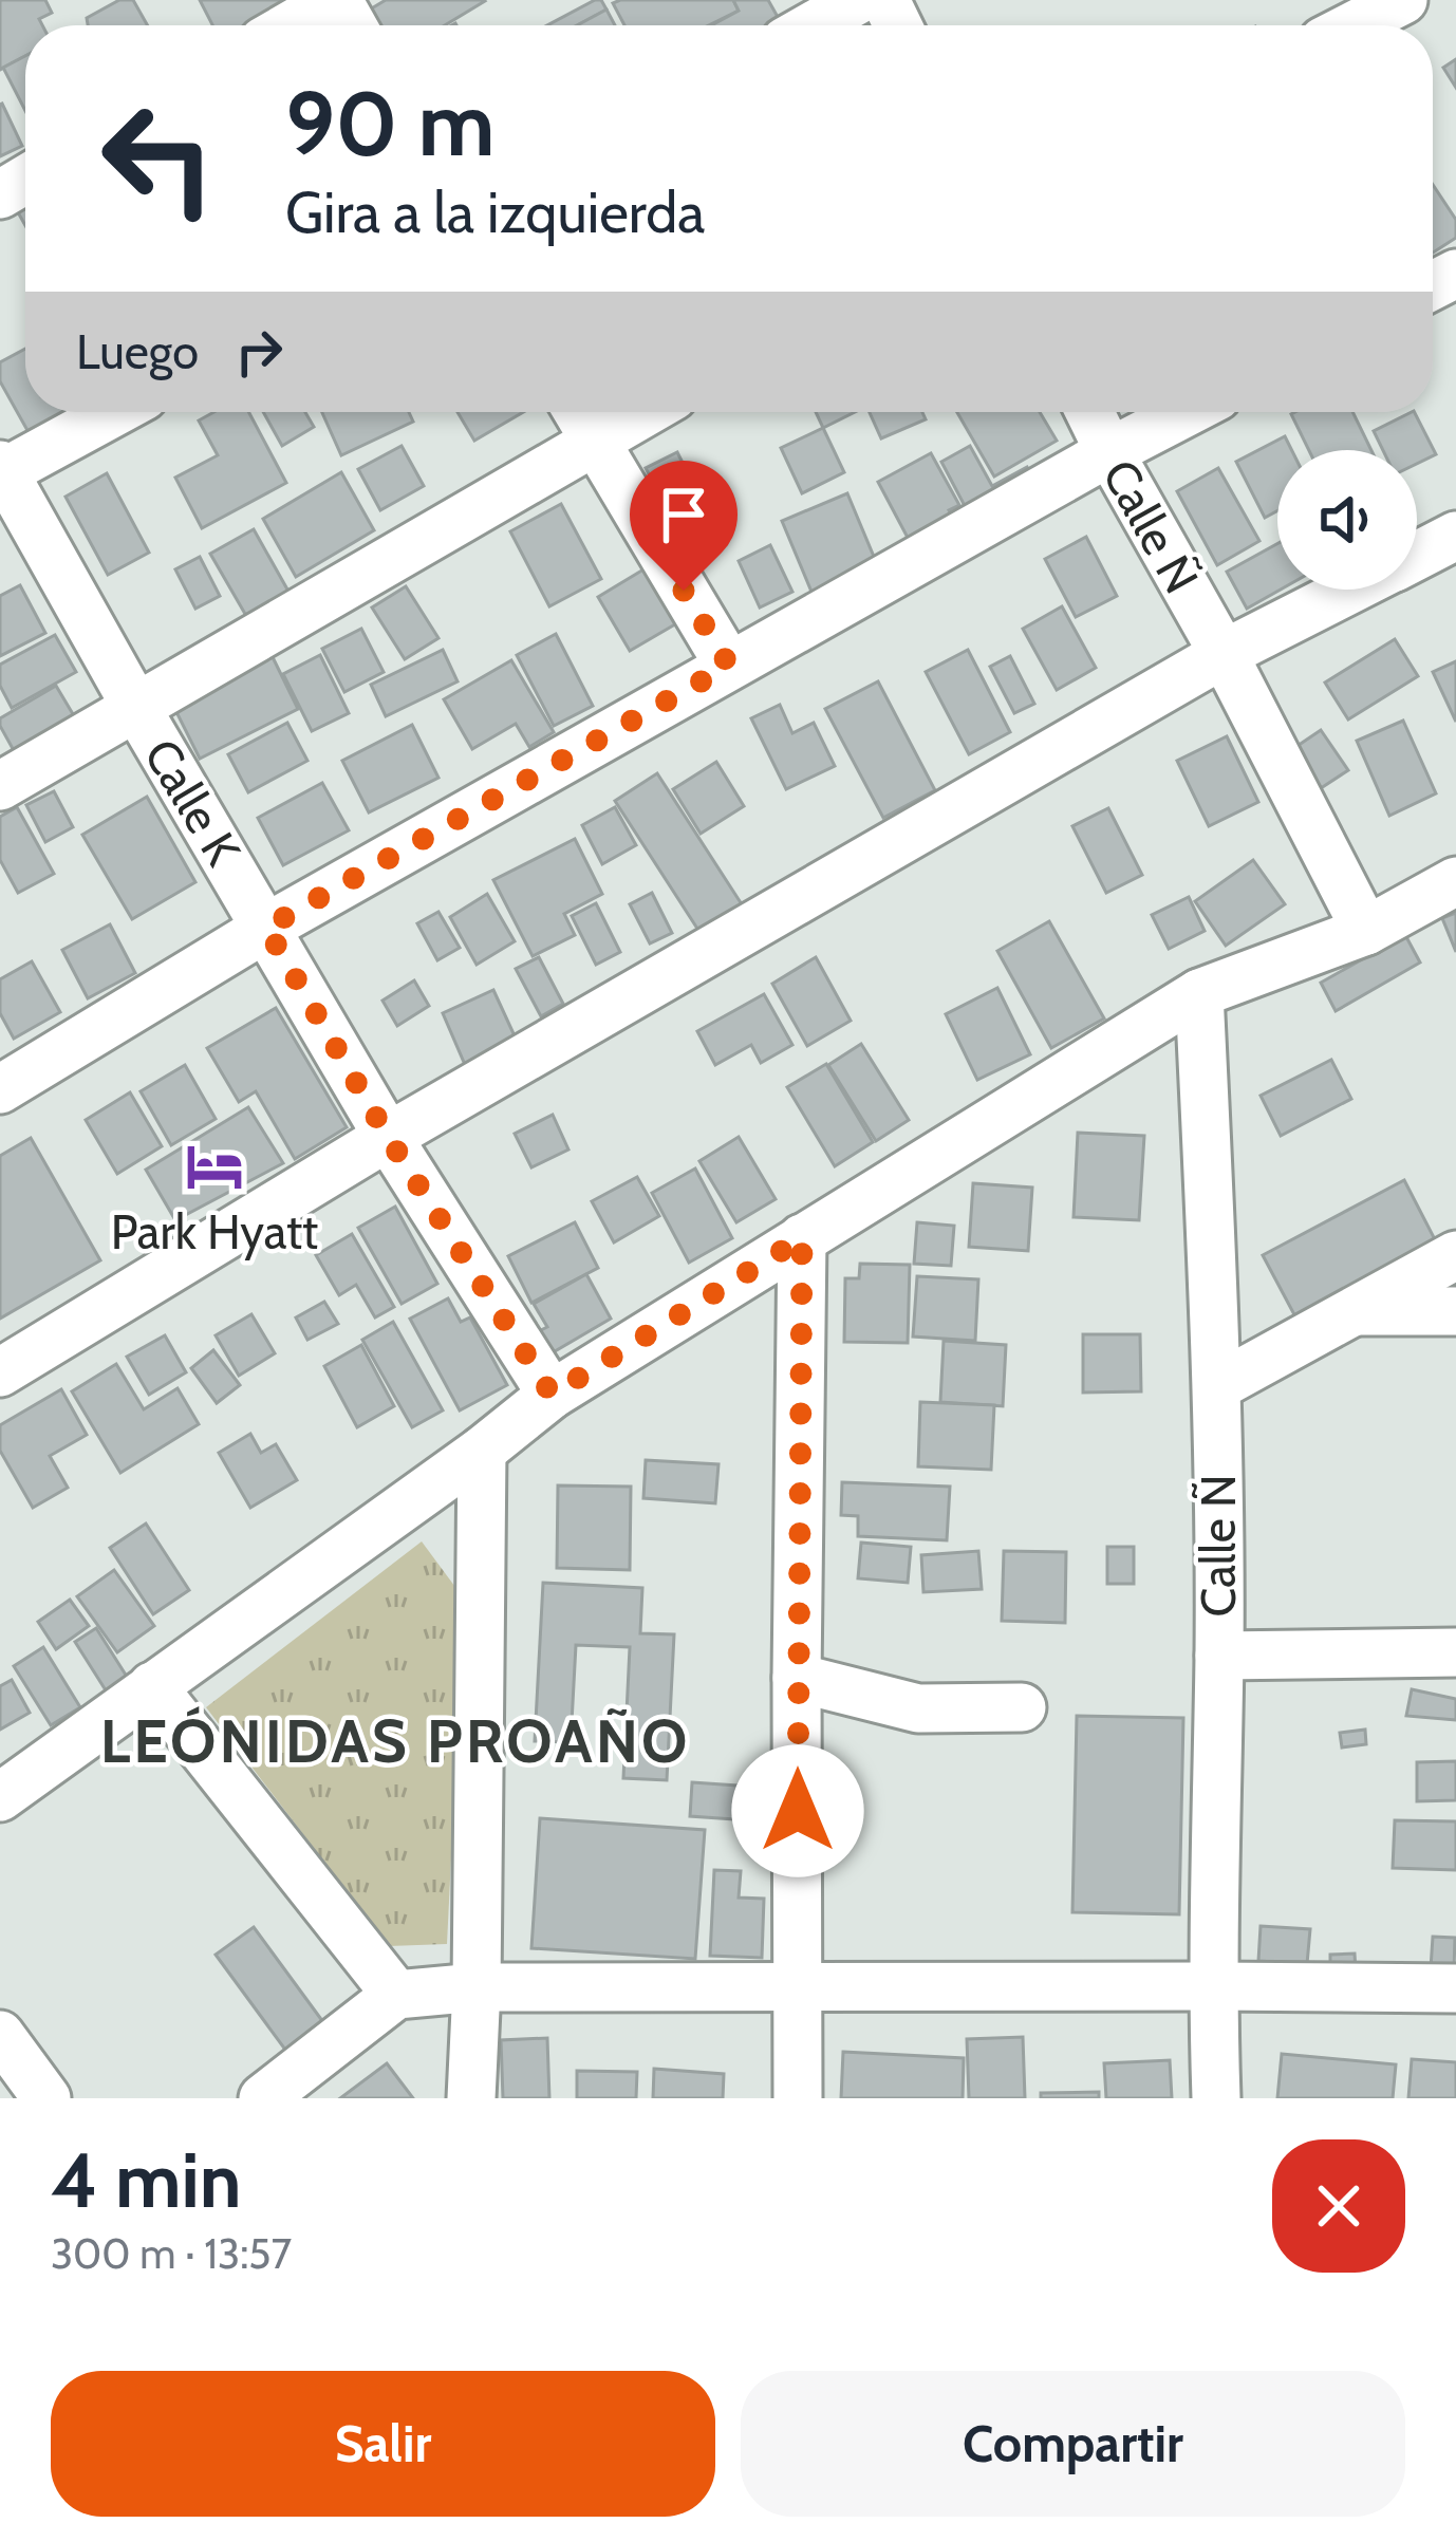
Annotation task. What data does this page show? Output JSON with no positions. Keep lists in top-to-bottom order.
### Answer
{
  "streets": {
    "street": ["Calle Ñ", "Calle K"]
  },
  "districts": ["LEÓNIDAS PROAÑO"],
  "places": {
    "hotel": ["Park Hyatt"]
  },
  "page": {
    "turn": ["90 m", "Gira a la izquierda"],
    "then": "Luego",
    "heading": ["4 min", "300 m · 13:57"],
    "buttons": ["Salir", "Compartir"]
  }
}
